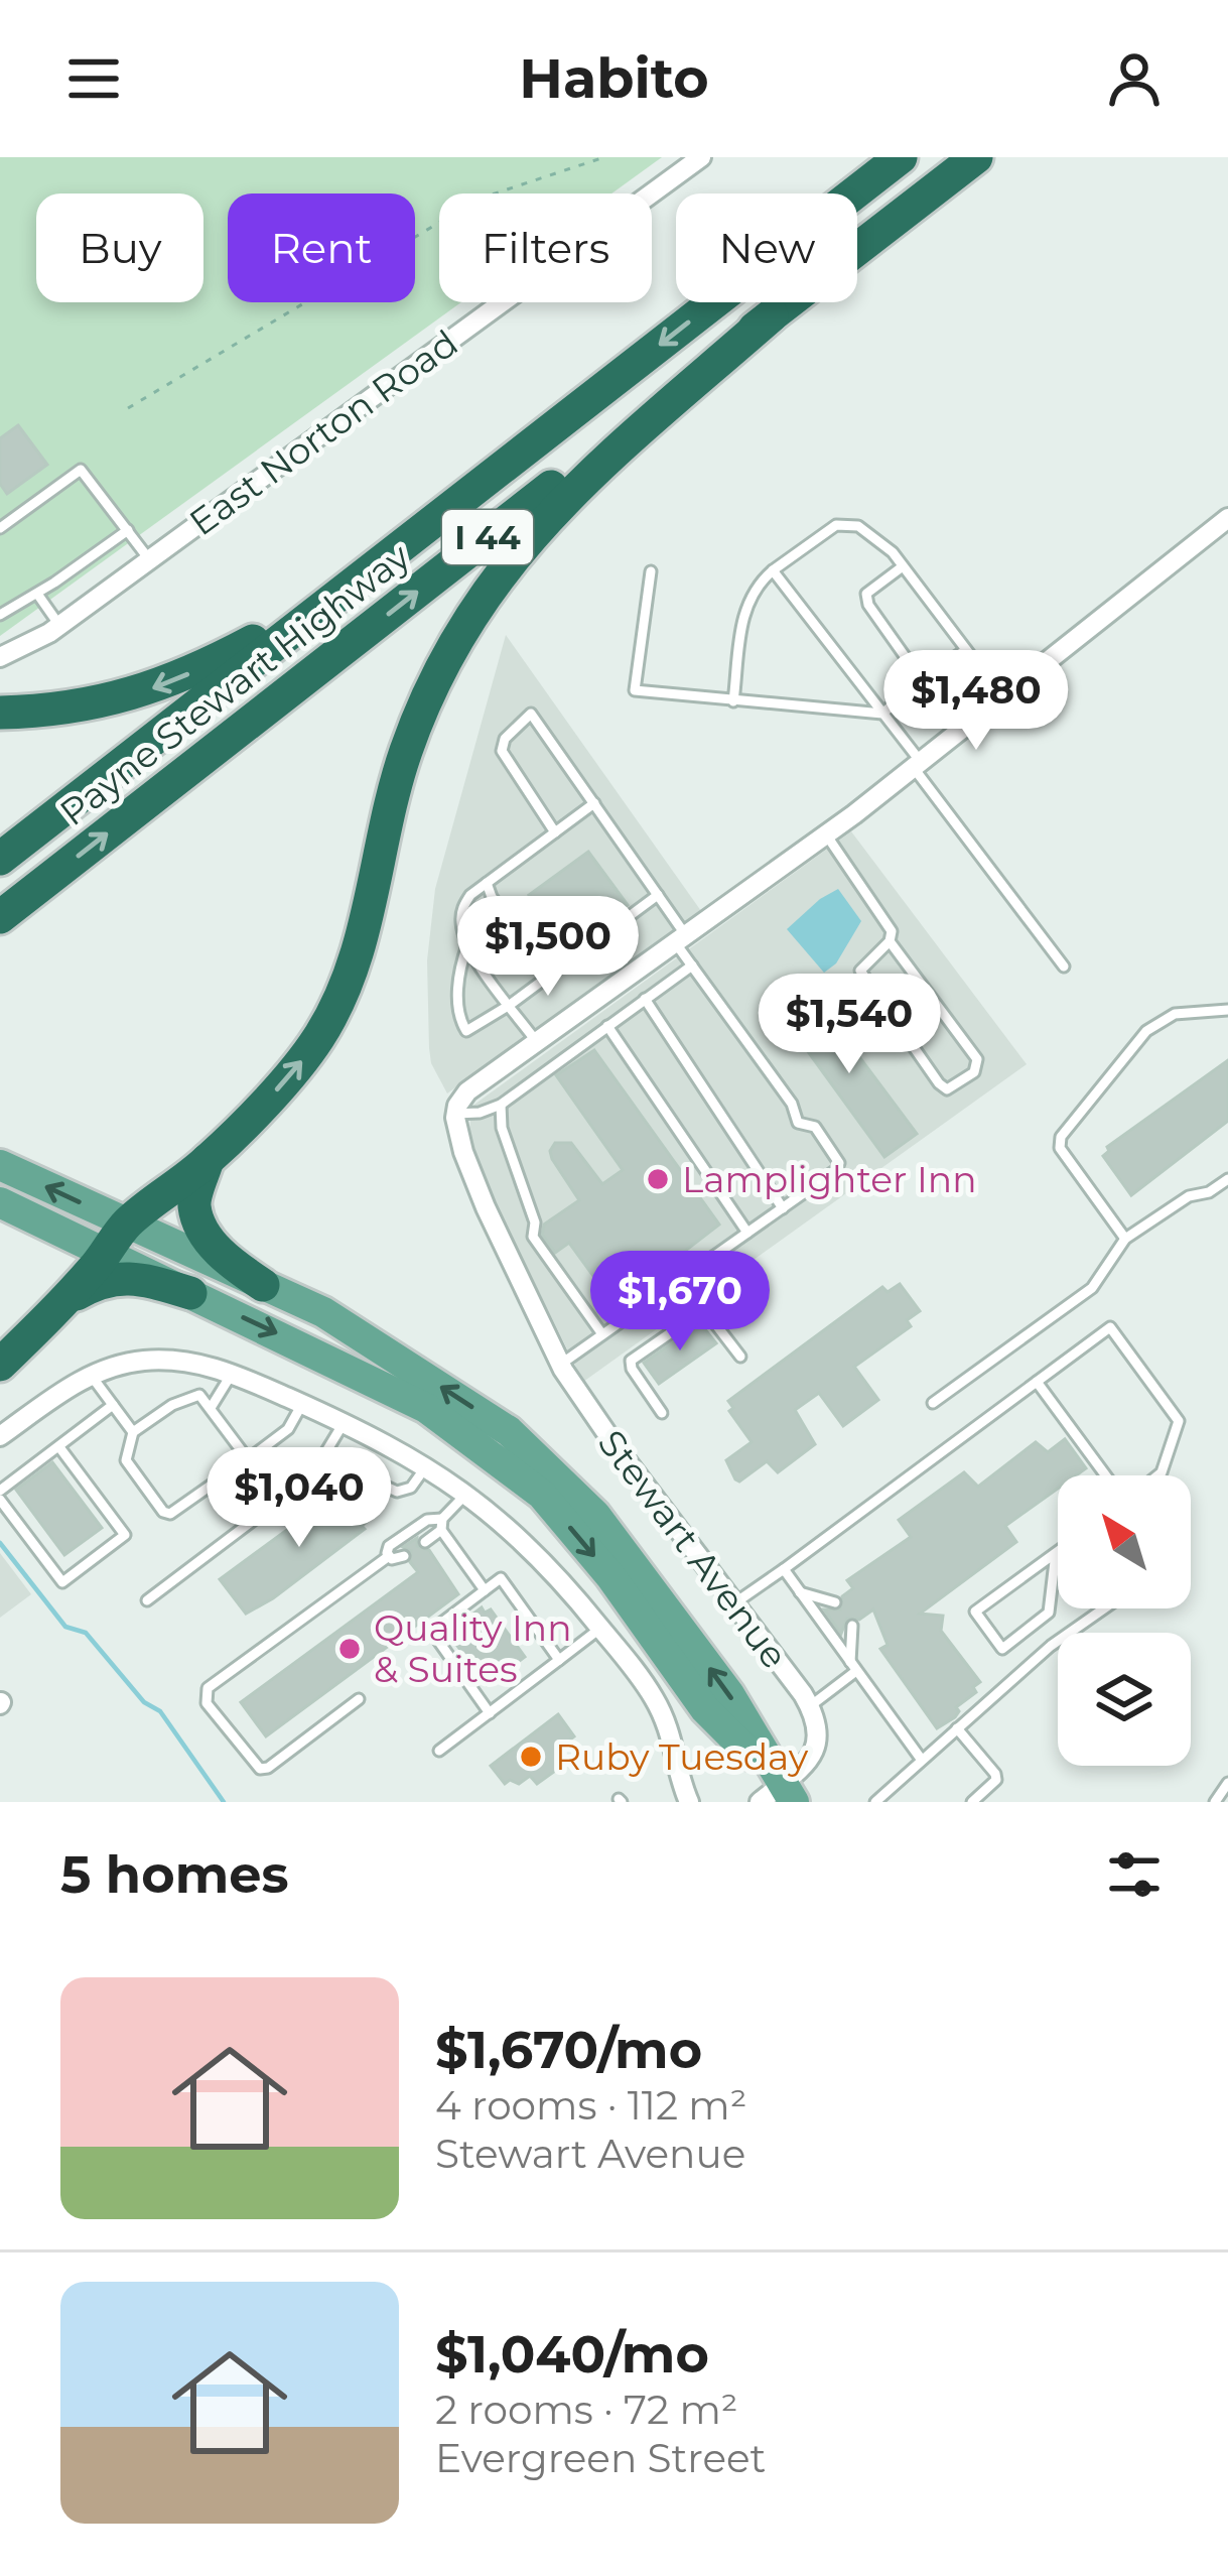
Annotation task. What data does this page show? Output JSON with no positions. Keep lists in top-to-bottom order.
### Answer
{
  "streets": {
    "highway": ["I 44", "Payne Stewart Highway"],
    "street": ["East Norton Road", "Stewart Avenue"]
  },
  "places": ["Lamplighter Inn", "Quality Inn & Suites", "Ruby Tuesday"],
  "north": "top left",
  "page": {
    "header": "Habito",
    "chip": [
      "Buy",
      "Rent",
      "Filters",
      "New"
    ],
    "price": [
      "$1,480",
      "$1,500",
      "$1,540",
      "$1,670",
      "$1,040"
    ],
    "heading": "5 homes",
    "list": [
      {
        "name": "$1,670/mo",
        "note": "4 rooms · 112 m² · Stewart Avenue"
      },
      {
        "name": "$1,040/mo",
        "note": "2 rooms · 72 m² · Evergreen Street"
      }
    ]
  }
}
